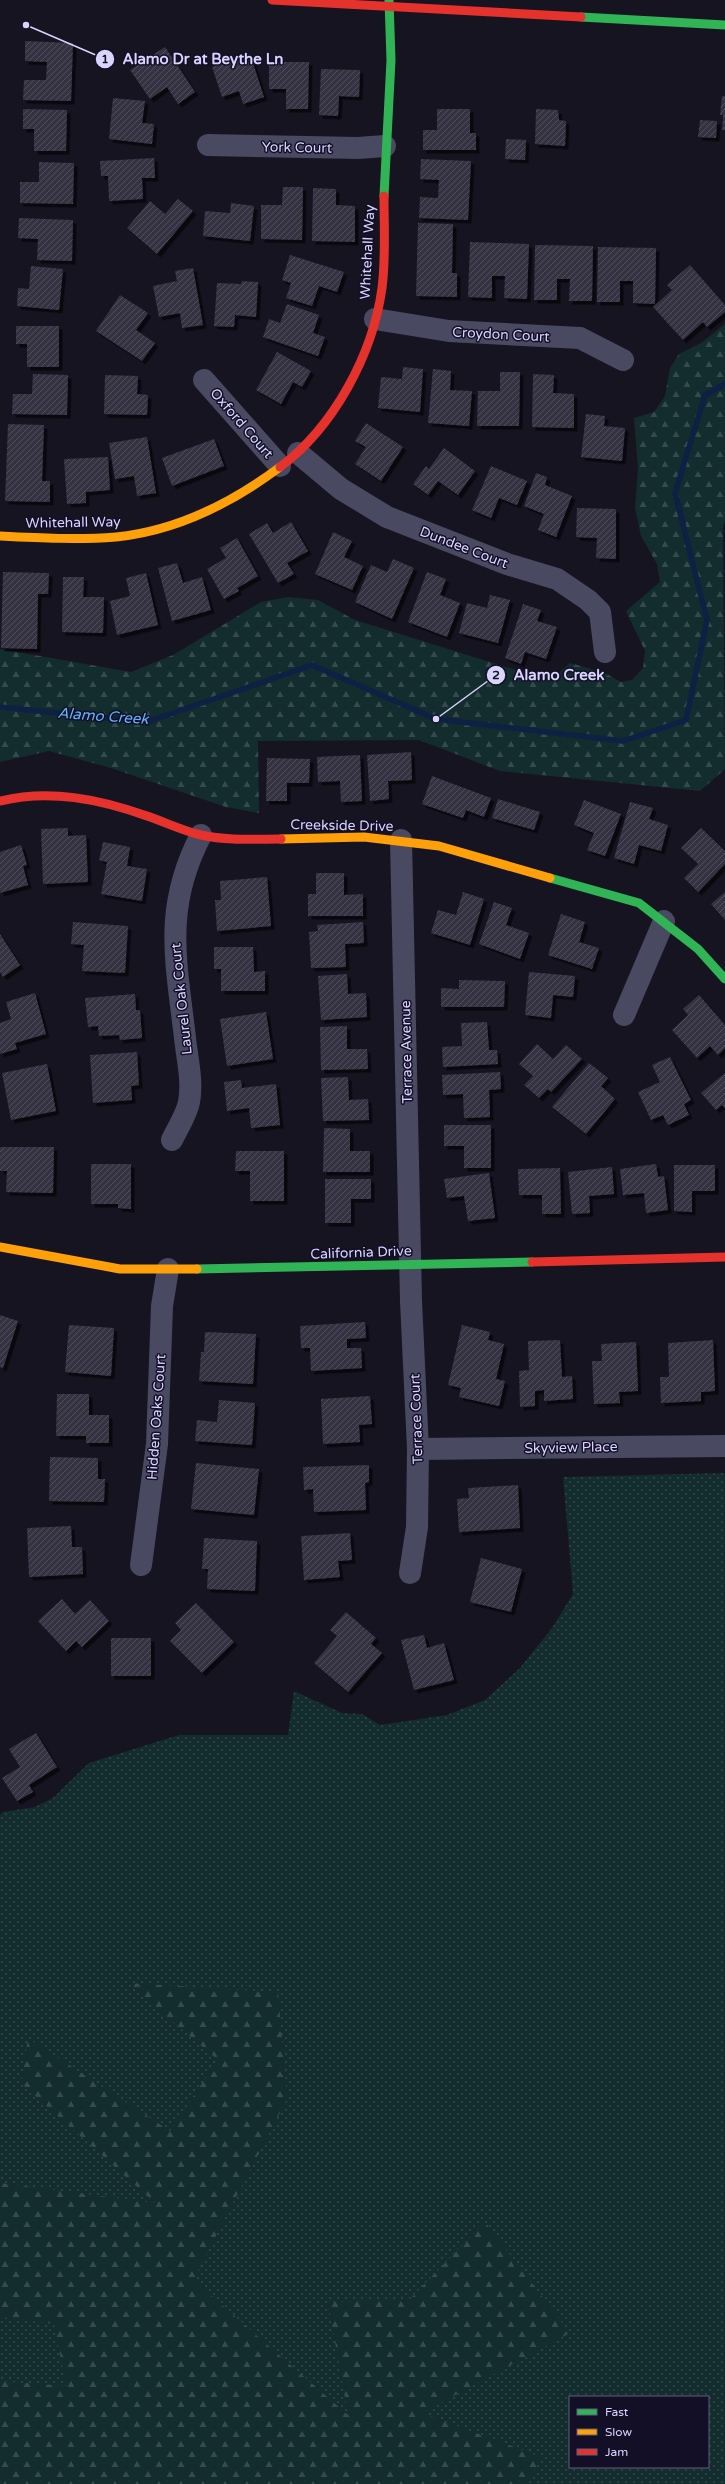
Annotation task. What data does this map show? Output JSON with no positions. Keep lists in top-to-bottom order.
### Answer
{
  "streets": {
    "street": [
      "York Court",
      "Whitehall Way",
      "Croydon Court",
      "Oxford Court",
      "Dundee Court",
      "Creekside Drive",
      "Laurel Oak Court",
      "Terrace Avenue",
      "California Drive",
      "Hidden Oaks Court",
      "Terrace Court",
      "Skyview Place"
    ]
  },
  "crossings": [
    ["York Court", "Whitehall Way"],
    ["Whitehall Way", "Croydon Court"],
    ["Whitehall Way", "Oxford Court"],
    ["Whitehall Way", "Dundee Court"],
    ["Creekside Drive", "Laurel Oak Court"],
    ["Creekside Drive", "Terrace Avenue"],
    ["Terrace Avenue", "California Drive"],
    ["Terrace Avenue", "Terrace Court"],
    ["California Drive", "Hidden Oaks Court"],
    ["California Drive", "Terrace Court"],
    ["Terrace Court", "Skyview Place"]
  ],
  "water": ["Alamo Creek"],
  "places": ["Alamo Dr at Beythe Ln", "Alamo Creek"],
  "legend": ["Fast", "Slow", "Jam"]
}
